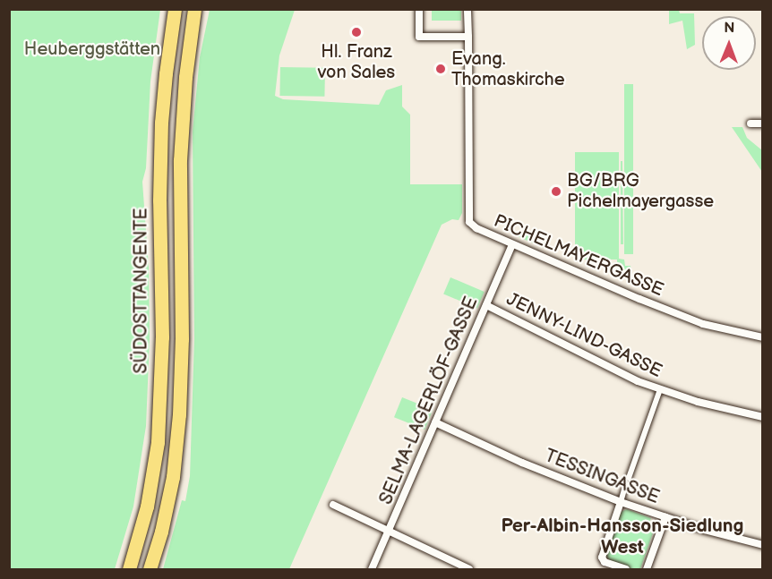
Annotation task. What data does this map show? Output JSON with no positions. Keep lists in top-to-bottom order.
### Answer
{
  "streets": {
    "highway": ["SÜDOSTTANGENTE"],
    "street": [
      "PICHELMAYERGASSE",
      "JENNY-LIND-GASSE",
      "SELMA-LAGERLÖF-GASSE",
      "TESSINGASSE"
    ]
  },
  "crossings": [
    ["PICHELMAYERGASSE", "SELMA-LAGERLÖF-GASSE"],
    ["JENNY-LIND-GASSE", "SELMA-LAGERLÖF-GASSE"],
    ["SELMA-LAGERLÖF-GASSE", "TESSINGASSE"]
  ],
  "districts": ["Per-Albin-Hansson-Siedlung West"],
  "parks": ["Heuberggstätten"],
  "places": ["Hl. Franz von Sales", "Evang. Thomaskirche", "BG/BRG Pichelmayergasse"],
  "north": "top"
}
